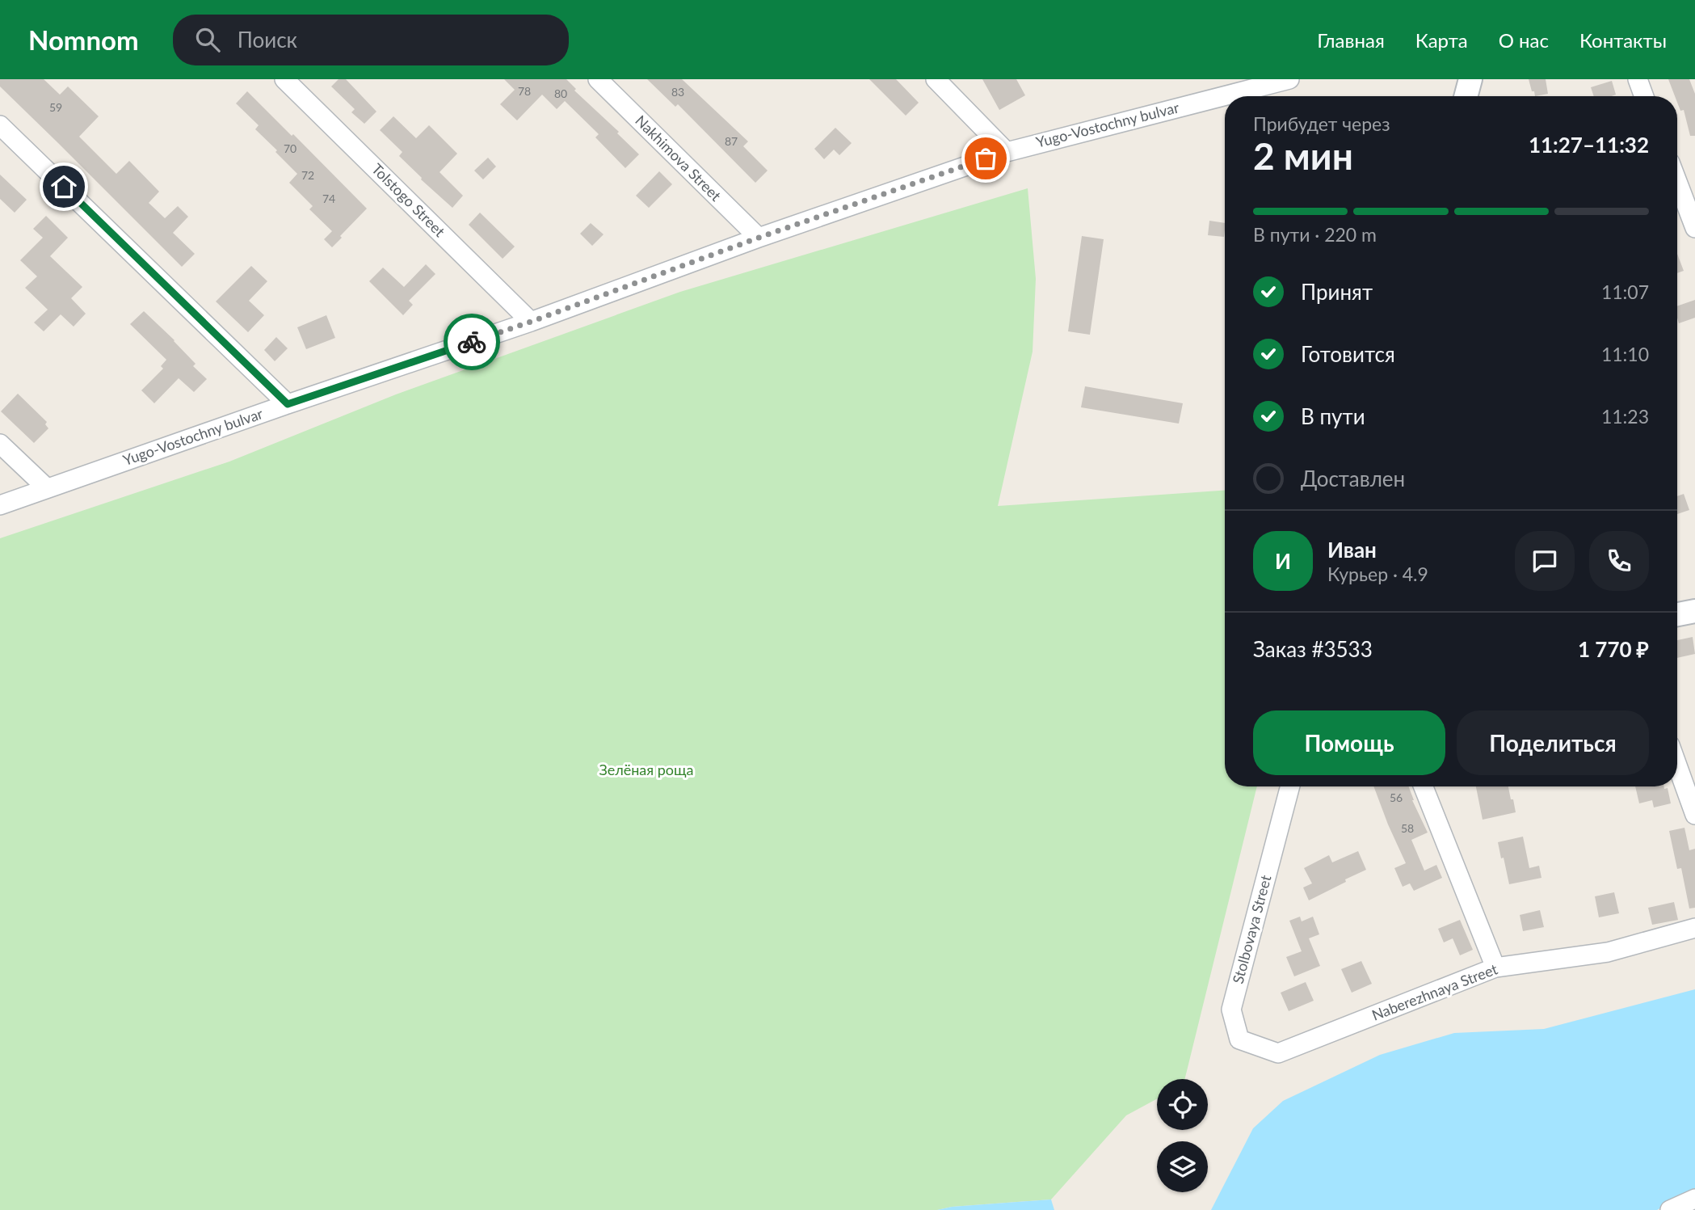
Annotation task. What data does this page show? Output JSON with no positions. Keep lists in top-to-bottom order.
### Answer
{
  "streets": {
    "street": [
      "Yugo-Vostochny bulvar",
      "Nakhimova Street",
      "Tolstogo Street",
      "Stolbovaya Street",
      "Naberezhnaya Street"
    ]
  },
  "crossings": [
    ["Yugo-Vostochny bulvar", "Nakhimova Street"],
    ["Yugo-Vostochny bulvar", "Tolstogo Street"],
    ["Stolbovaya Street", "Naberezhnaya Street"]
  ],
  "parks": ["Зелёная роща"],
  "house_numbers": [
    "78",
    "83",
    "80",
    "59",
    "87",
    "70",
    "72",
    "74",
    "56",
    "58"
  ],
  "page": {
    "header": "Nomnom",
    "search": "Поиск",
    "nav": [
      "Главная",
      "Карта",
      "О нас",
      "Контакты"
    ],
    "heading": ["2 мин", "Прибудет через", "11:27–11:32"],
    "panel": [
      "Иван",
      "Курьер · 4.9",
      "Заказ #3533",
      "1 770 ₽"
    ],
    "bar": "В пути · 220 m",
    "list": [
      ["Принят", "11:07"],
      ["Готовится", "11:10"],
      ["В пути", "11:23"],
      "Доставлен"
    ],
    "round": "И",
    "buttons": ["Помощь", "Поделиться"]
  }
}
